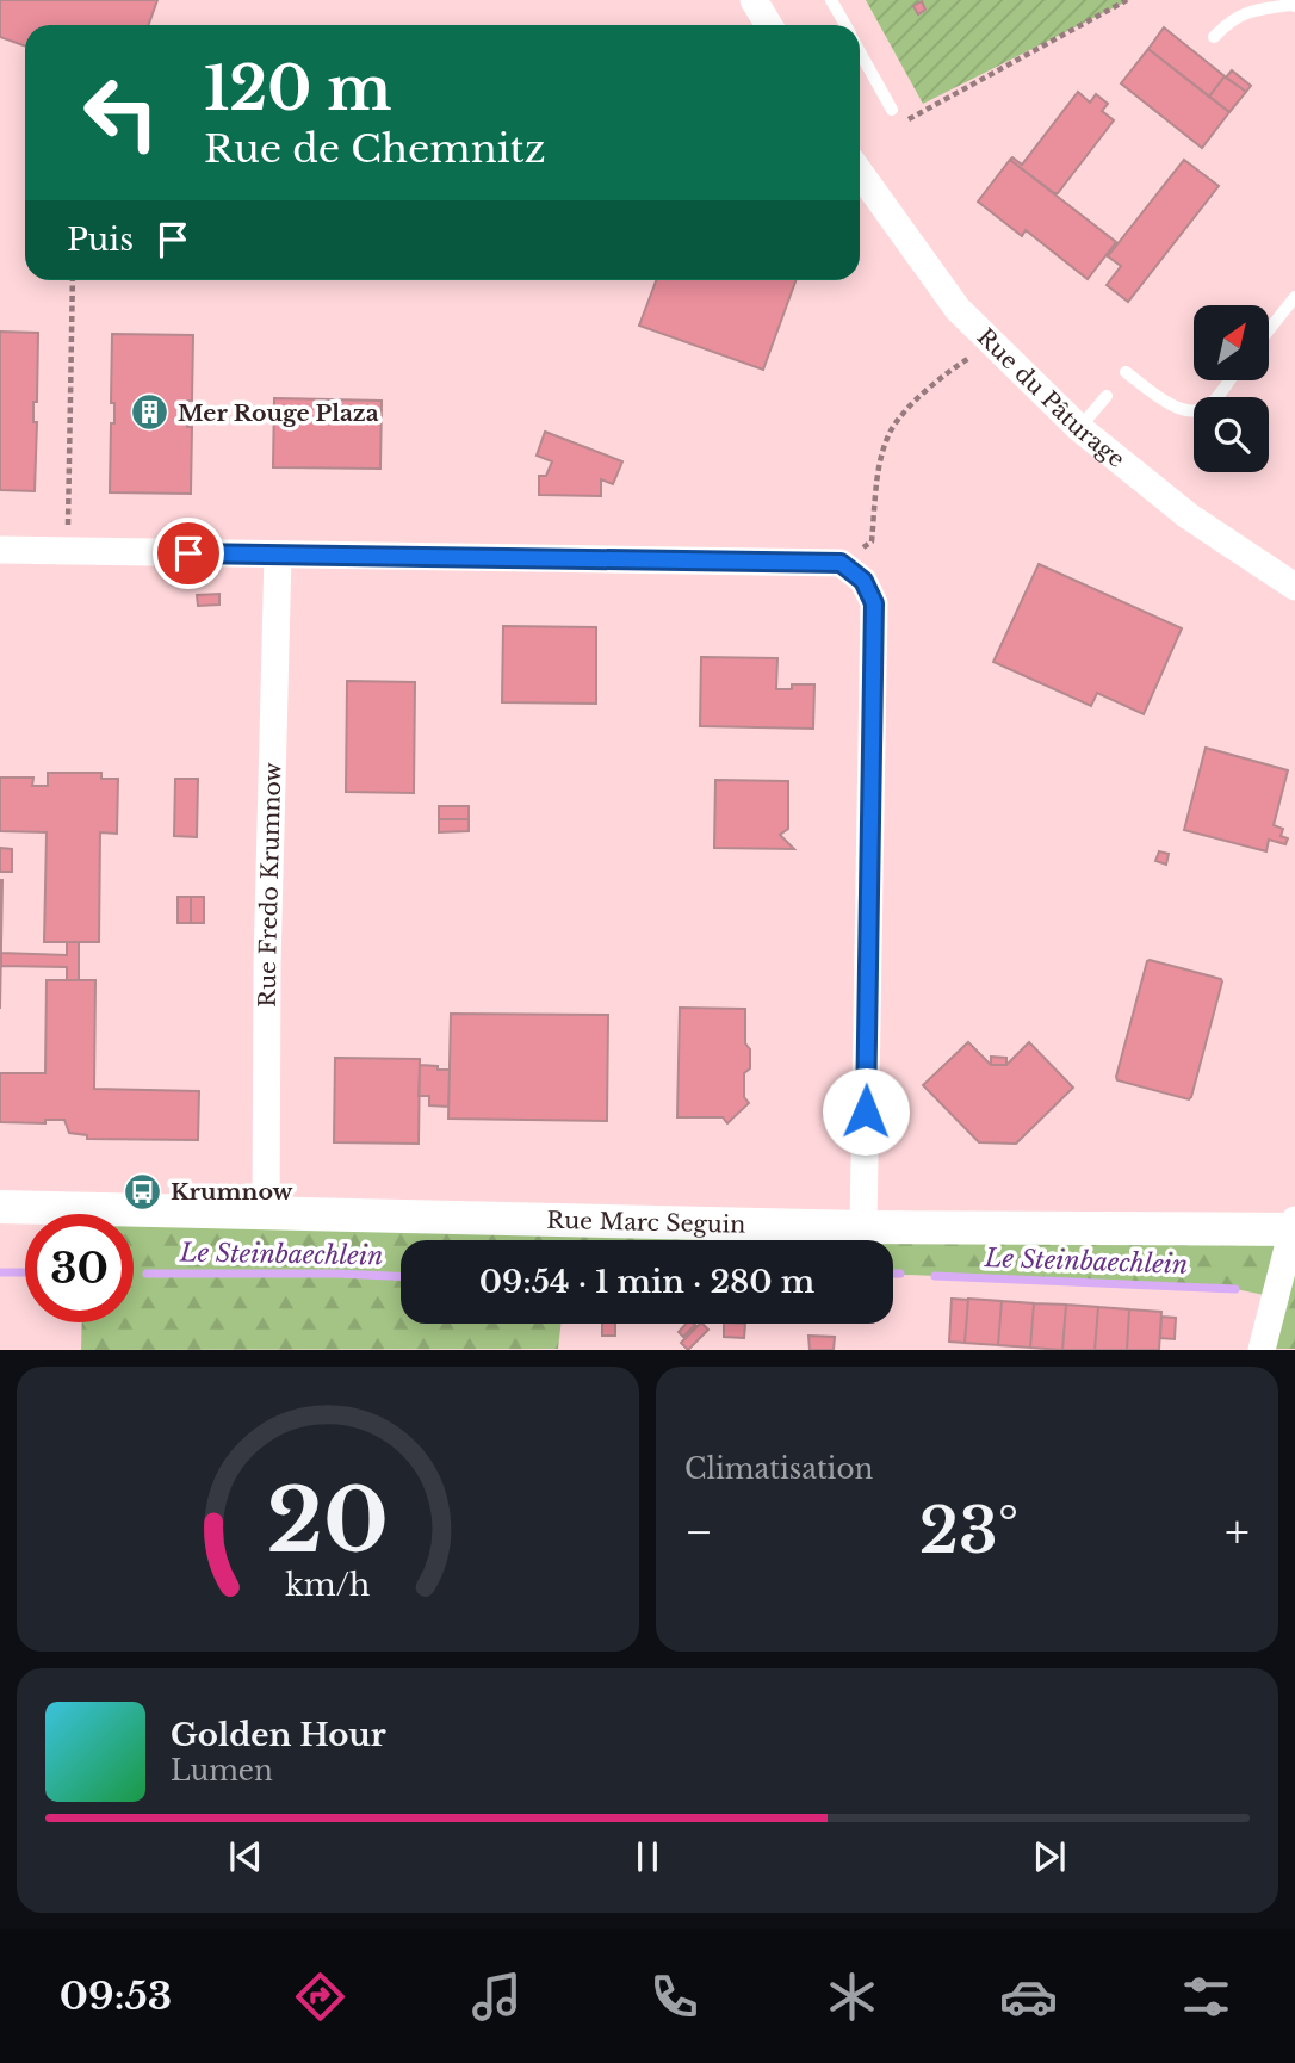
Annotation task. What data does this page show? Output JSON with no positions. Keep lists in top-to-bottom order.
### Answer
{
  "streets": {
    "street": ["Rue du Pâturage", "Rue Fredo Krumnow", "Rue Marc Seguin"]
  },
  "crossings": [
    ["Rue Fredo Krumnow", "Rue Marc Seguin"]
  ],
  "water": ["Le Steinbaechlein"],
  "places": {
    "building": ["Mer Rouge Plaza"],
    "bus stop": ["Krumnow"]
  },
  "north": "top right",
  "page": {
    "turn": ["120 m", "Rue de Chemnitz"],
    "then": "Puis",
    "limit": "30",
    "trip": "09:54 · 1 min · 280 m",
    "tile": "Climatisation",
    "heat": ["−", "23°", "+"],
    "song": ["Golden Hour", "Lumen"],
    "tabs": "09:53",
    "gauge": ["20", "km/h"]
  }
}
